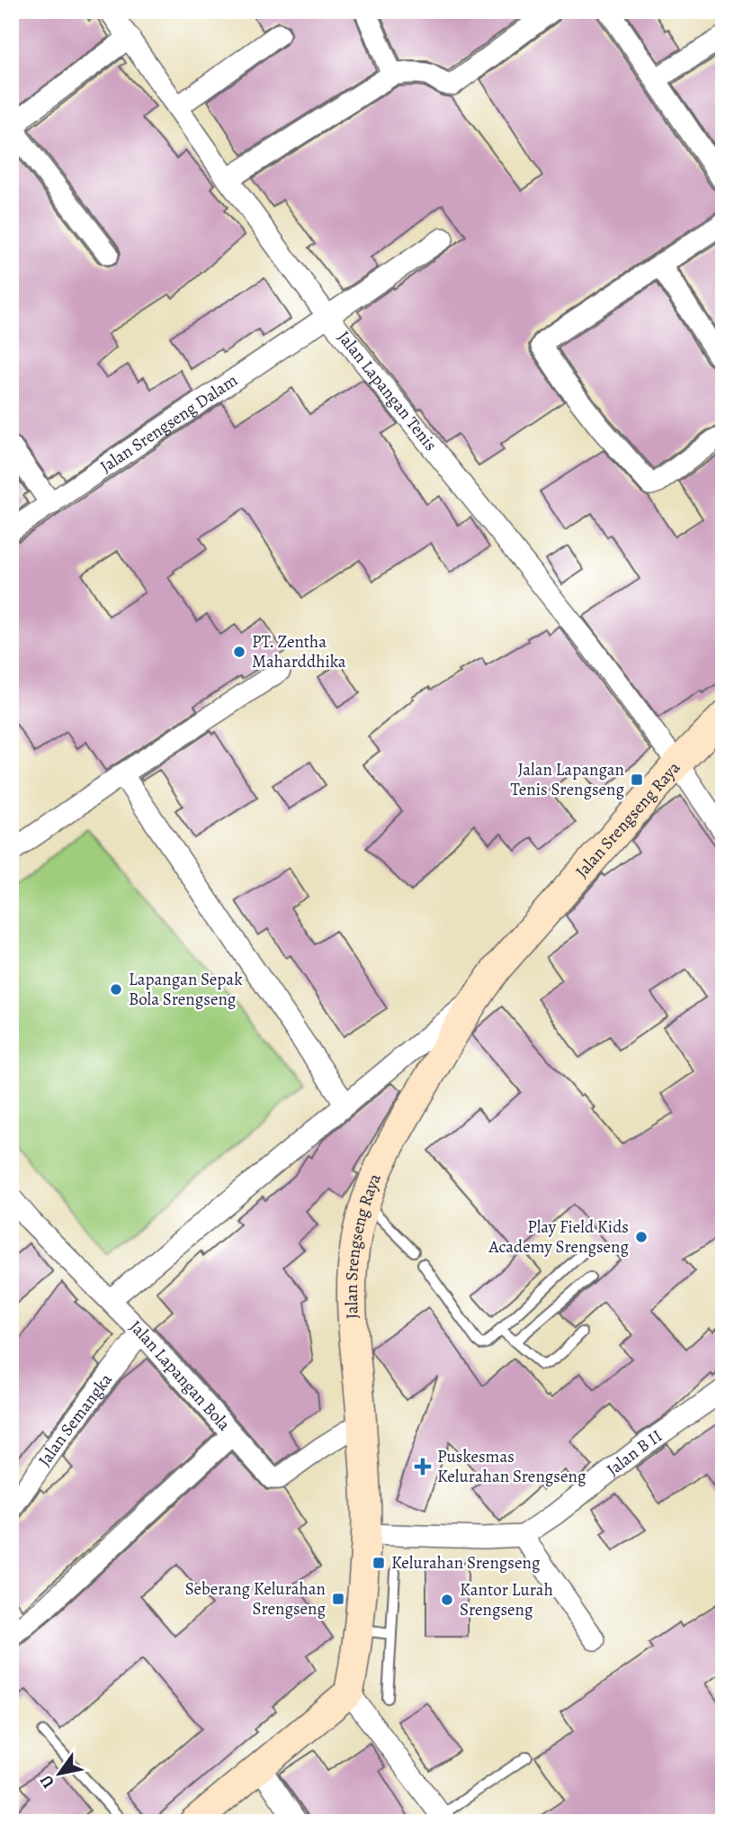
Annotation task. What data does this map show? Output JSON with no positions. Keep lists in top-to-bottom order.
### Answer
{
  "streets": {
    "main road": ["Jalan Srengseng Raya"],
    "street": [
      "Jalan Lapangan Tenis",
      "Jalan Srengseng Dalam",
      "Jalan Lapangan Bola",
      "Jalan Semangka",
      "Jalan B II"
    ]
  },
  "crossings": [
    ["Jalan Lapangan Tenis", "Jalan Srengseng Dalam"],
    ["Jalan Lapangan Tenis", "Jalan Srengseng Raya"],
    ["Jalan Srengseng Raya", "Jalan Lapangan Bola"],
    ["Jalan Lapangan Bola", "Jalan Semangka"]
  ],
  "places": {
    "other": [
      "PT. Zentha Maharddhika",
      "Lapangan Sepak Bola Srengseng",
      "Play Field Kids Academy Srengseng",
      "Kantor Lurah Srengseng"
    ],
    "transit": ["Jalan Lapangan Tenis Srengseng", "Kelurahan Srengseng", "Seberang Kelurahan Srengseng"],
    "health": ["Puskesmas Kelurahan Srengseng"]
  },
  "north": "bottom left"
}
